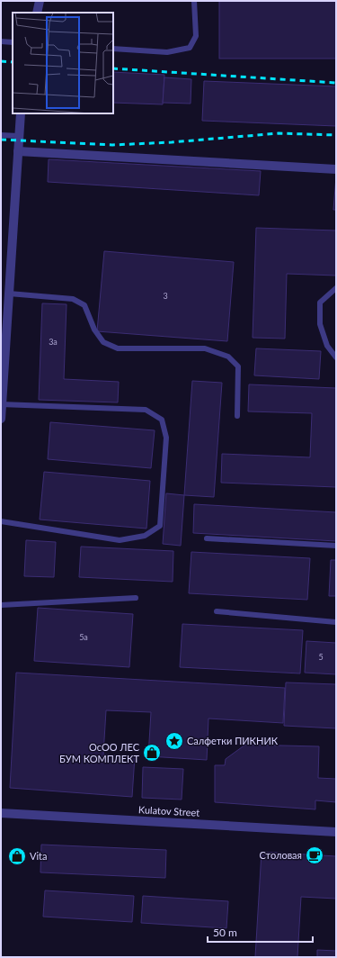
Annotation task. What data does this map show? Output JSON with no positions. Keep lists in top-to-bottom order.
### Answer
{
  "streets": {
    "street": ["Kulatov Street"]
  },
  "places": {
    "place": ["Салфетки ПИКНИК"],
    "shop": ["ОсОО ЛЕС БУМ КОМПЛЕКТ", "Vita"],
    "cafe": ["Столовая"]
  },
  "house_numbers": [
    "3",
    "3а",
    "5а",
    "5"
  ],
  "scale_bar": "50 m"
}
